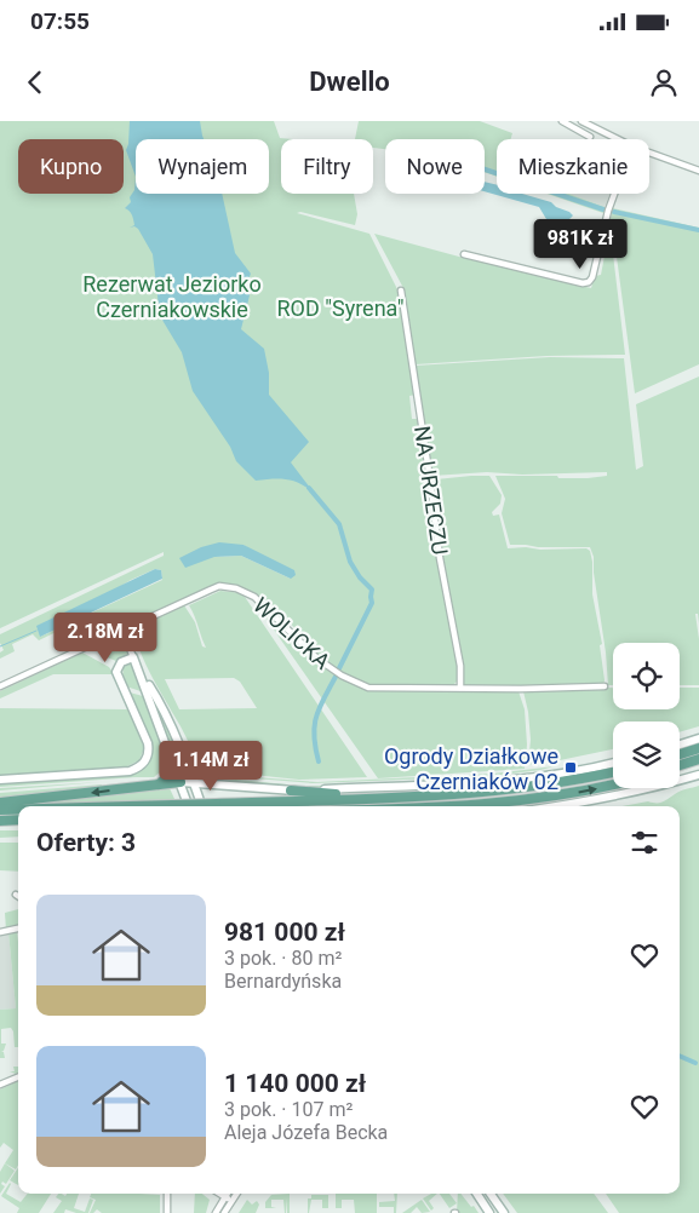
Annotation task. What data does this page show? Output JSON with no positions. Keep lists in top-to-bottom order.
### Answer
{
  "streets": {
    "street": ["NA URZECZU", "WOLICKA"]
  },
  "crossings": [
    ["NA URZECZU", "WOLICKA"]
  ],
  "parks": ["Rezerwat Jeziorko Czerniakowskie", "ROD \"Syrena\""],
  "places": {
    "transit": ["Ogrody Działkowe Czerniaków 02"]
  },
  "page": {
    "status": "07:55",
    "header": "Dwello",
    "chip": [
      "Kupno",
      "Wynajem",
      "Filtry",
      "Nowe",
      "Mieszkanie"
    ],
    "price": ["981K zł", "2.18M zł", "1.14M zł"],
    "heading": "Oferty: 3",
    "list": [
      {
        "name": "981 000 zł",
        "note": "3 pok. · 80 m² · Bernardyńska"
      },
      {
        "name": "1 140 000 zł",
        "note": "3 pok. · 107 m² · Aleja Józefa Becka"
      }
    ]
  }
}
